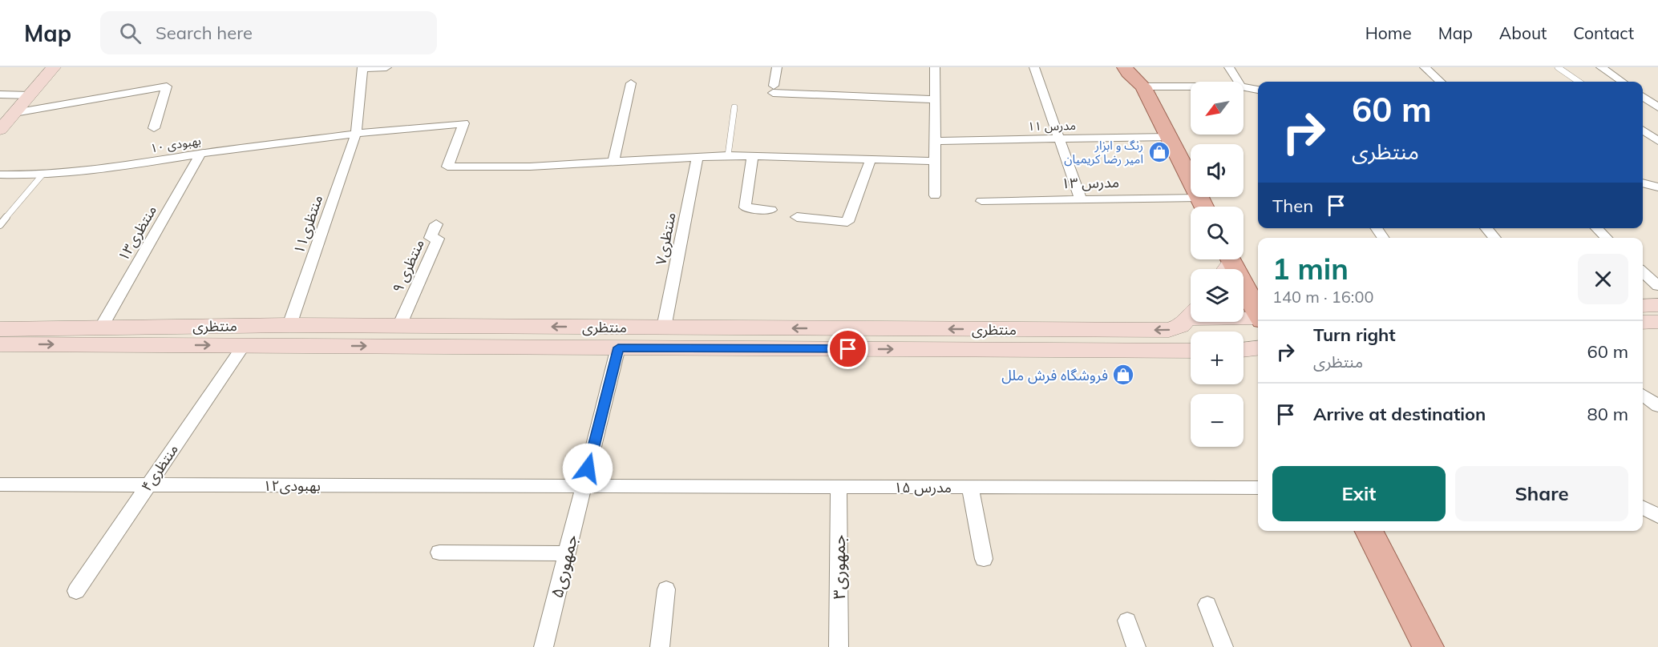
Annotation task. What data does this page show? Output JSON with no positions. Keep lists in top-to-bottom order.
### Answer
{
  "streets": {
    "street": [
      "مدرس ۱۱",
      "بهبودی ۱۰",
      "مدرس ۱۳",
      "منتظری۱۱",
      "منتظری۱۳",
      "منتظری۷",
      "منتظری ۹",
      "منتظری",
      "منتظری۴",
      "بهبودی۱۲",
      "مدرس ۱۵",
      "جمهوری۵",
      "جمهوری۳"
    ]
  },
  "crossings": [
    ["بهبودی ۱۰", "منتظری۱۱"],
    ["بهبودی ۱۰", "منتظری۱۳"],
    ["منتظری۱۱", "منتظری"],
    ["منتظری۱۳", "منتظری"],
    ["منتظری۷", "منتظری"],
    ["منتظری ۹", "منتظری"],
    ["منتظری", "منتظری۴"],
    ["منتظری", "جمهوری۵"],
    ["منتظری۴", "بهبودی۱۲"],
    ["بهبودی۱۲", "مدرس ۱۵"],
    ["بهبودی۱۲", "جمهوری۵"],
    ["مدرس ۱۵", "جمهوری۵"],
    ["مدرس ۱۵", "جمهوری۳"]
  ],
  "places": {
    "shop": ["رنگ و ابزار امیر رضا کریمیان", "فروشگاه فرش ملل"]
  },
  "north": "bottom left",
  "page": {
    "header": "Map",
    "search": "Search here",
    "nav": [
      "Home",
      "Map",
      "About",
      "Contact"
    ],
    "map_buttons": ["+", "−"],
    "turn": ["60 m", "منتظری"],
    "then": "Then",
    "heading": ["1 min", "140 m · 16:00"],
    "list": [
      {
        "name": "Turn right",
        "note": "منتظری",
        "value": "60 m"
      },
      {
        "name": "Arrive at destination",
        "value": "80 m"
      }
    ],
    "buttons": ["Exit", "Share"]
  }
}
